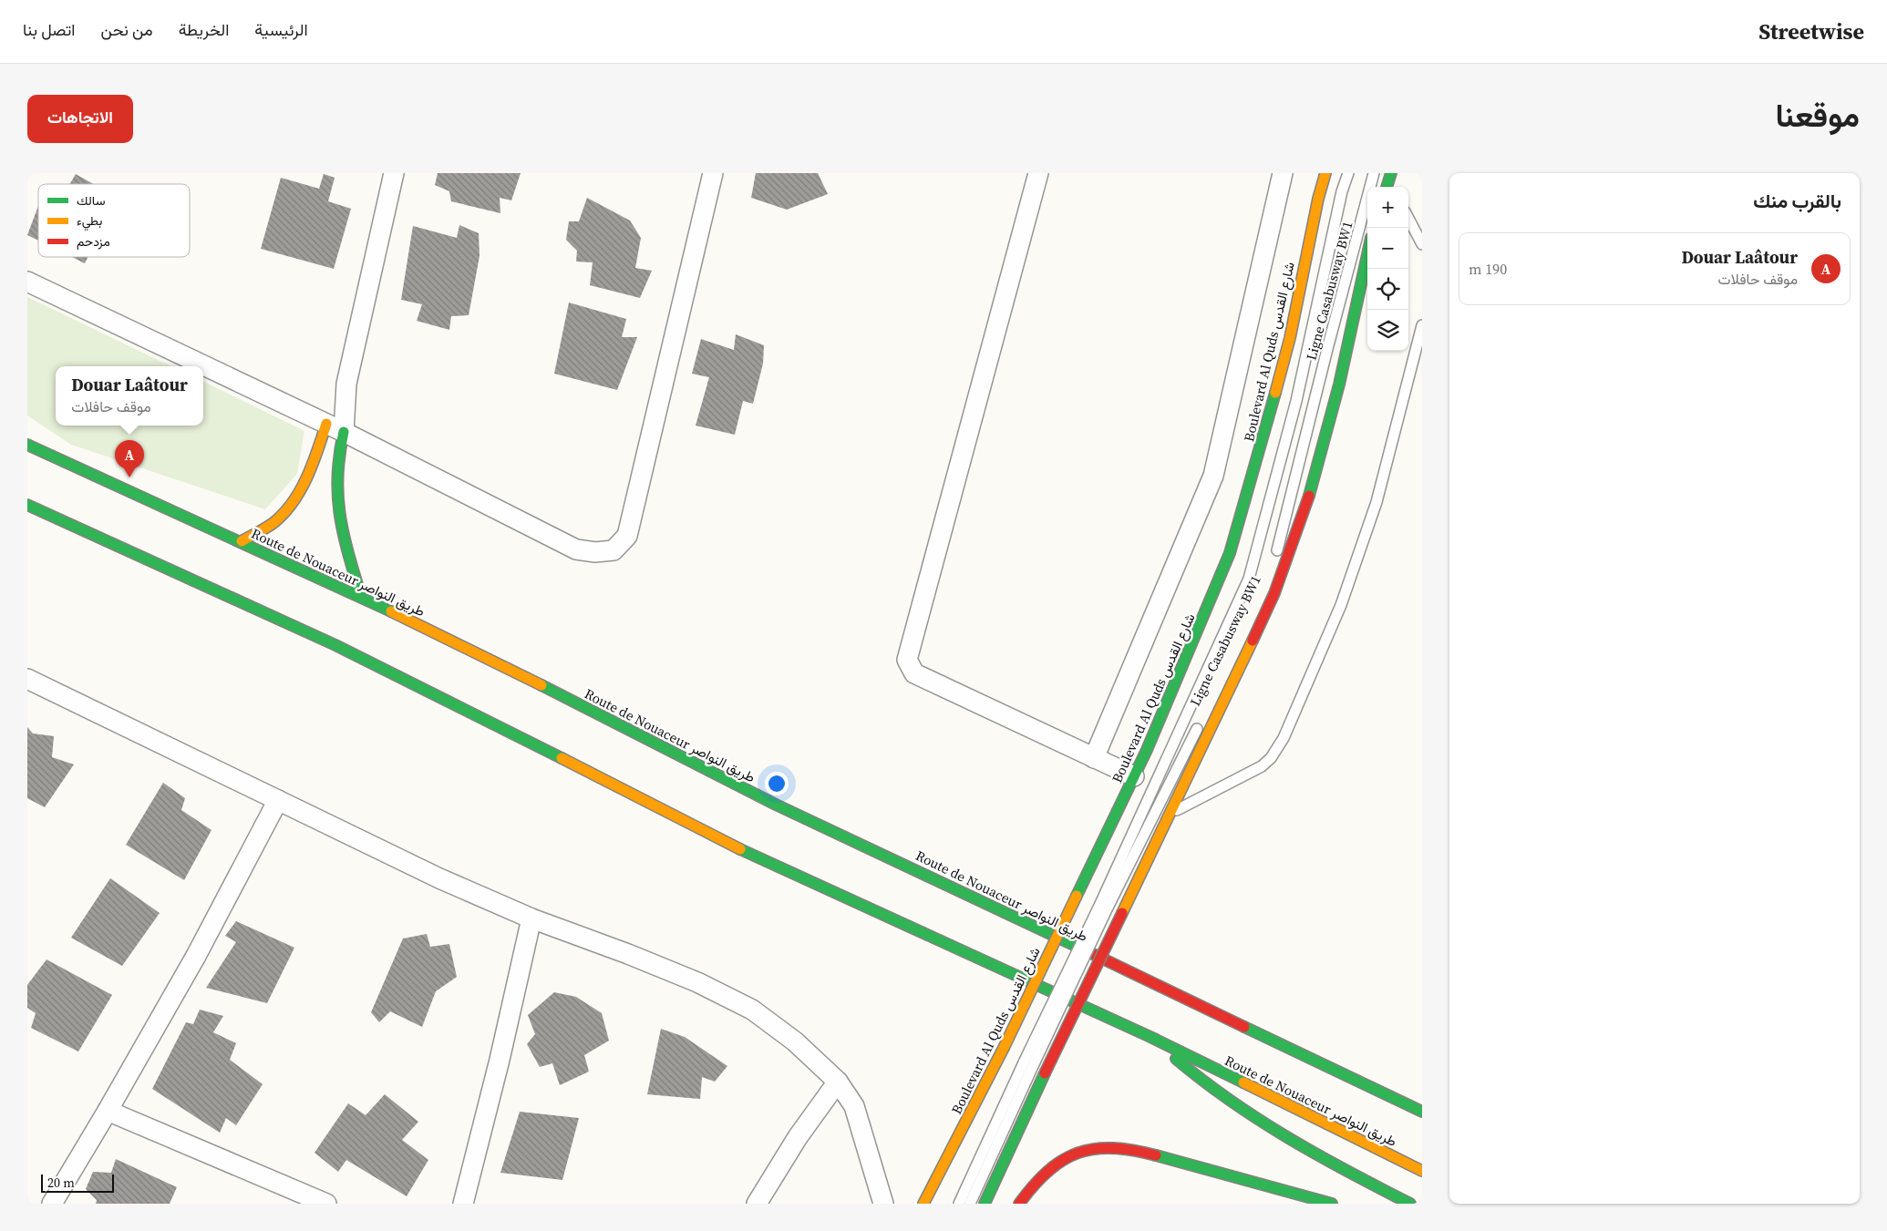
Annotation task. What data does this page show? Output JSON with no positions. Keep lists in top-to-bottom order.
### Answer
{
  "streets": {
    "main road": ["Boulevard Al Quds شارع القدس", "Route de Nouaceur طريق النواصر"],
    "lane": ["Ligne Casabusway BW1"]
  },
  "legend": ["سالك", "بطيء", "مزدحم"],
  "scale_bar": "20 m",
  "page": {
    "header": "Streetwise",
    "nav": [
      "الرئيسية",
      "الخريطة",
      "من نحن",
      "اتصل بنا"
    ],
    "title": "موقعنا",
    "buttons": "الاتجاهات",
    "heading": "بالقرب منك",
    "map_buttons": ["+", "−"],
    "list": [
      {
        "mark": "A",
        "name": "Douar Laâtour",
        "note": "موقف حافلات",
        "value": "190 m"
      }
    ],
    "popup": ["Douar Laâtour", "موقف حافلات"],
    "pins": "A",
    "scale": "20 m"
  }
}
